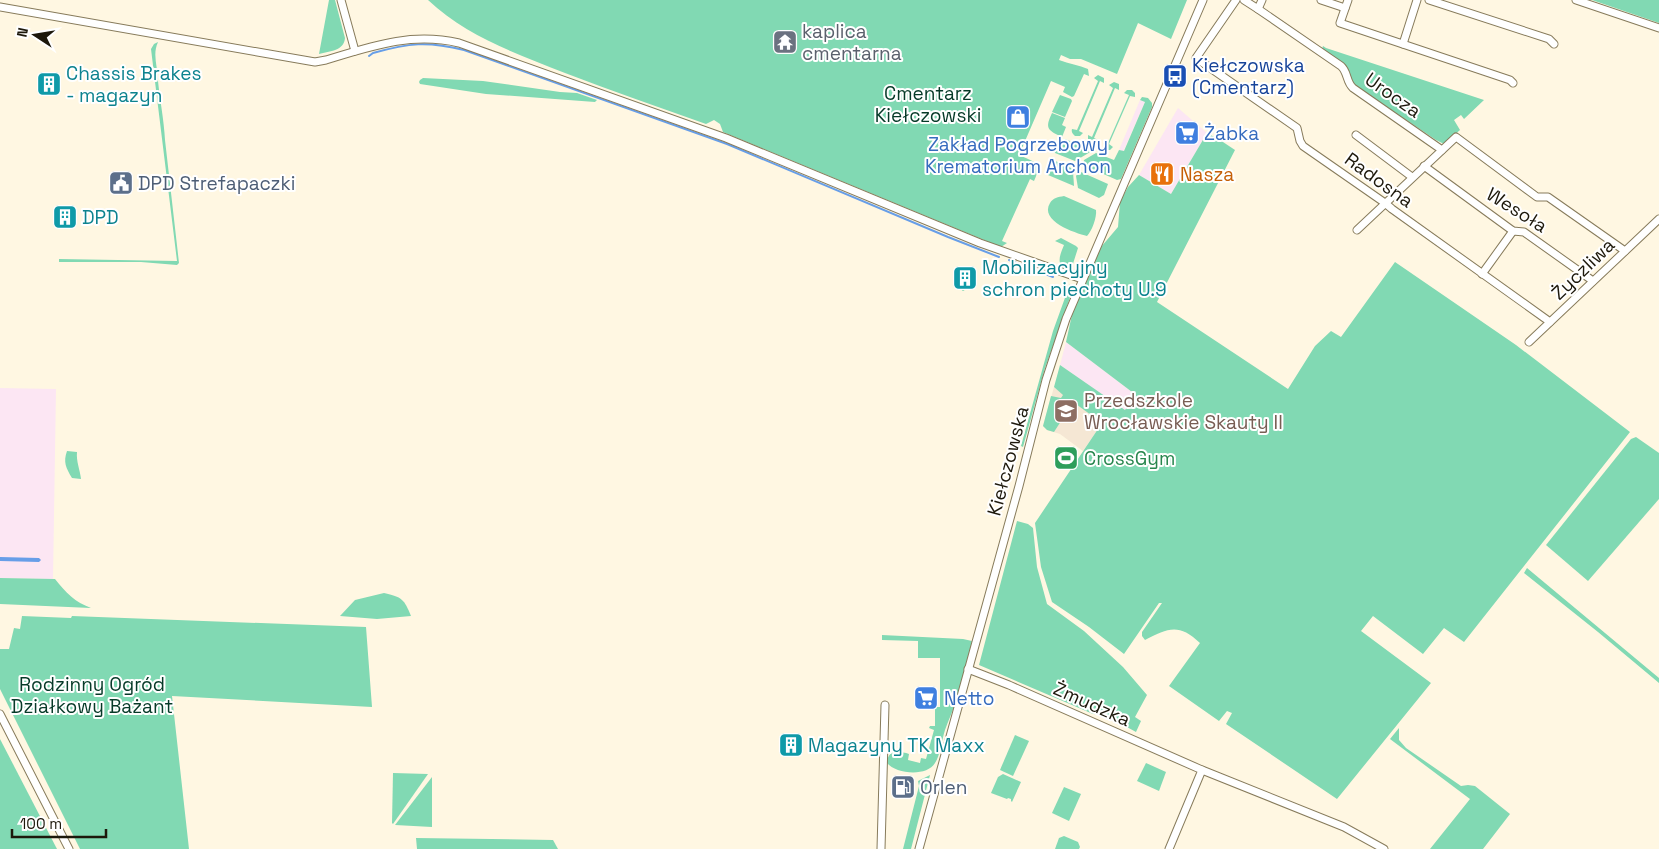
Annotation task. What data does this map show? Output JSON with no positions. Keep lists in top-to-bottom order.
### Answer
{
  "streets": {
    "street": [
      "Urocza",
      "Radosna",
      "Wesoła",
      "Życzliwa",
      "Kiełczowska",
      "Żmudzka"
    ]
  },
  "crossings": [
    ["Radosna", "Życzliwa"],
    ["Wesoła", "Życzliwa"],
    ["Kiełczowska", "Żmudzka"]
  ],
  "parks": ["Cmentarz Kiełczowski", "Rodzinny Ogród Działkowy Bażant"],
  "places": {
    "temple": ["kaplica cmentarna"],
    "bus stop": ["Kiełczowska (Cmentarz)"],
    "building": [
      "Chassis Brakes - magazyn",
      "DPD",
      "Mobilizacyjny schron piechoty U.9",
      "Magazyny TK Maxx"
    ],
    "shop": ["Zakład Pogrzebowy Krematorium Archon"],
    "supermarket": ["Żabka", "Netto"],
    "restaurant": ["Nasza"],
    "public building": ["DPD Strefapaczki"],
    "school or university": ["Przedszkole Wrocławskie Skauty II"],
    "sports": ["CrossGym"],
    "fuel station": ["Orlen"]
  },
  "scale_bar": "100 m",
  "north": "left"
}
